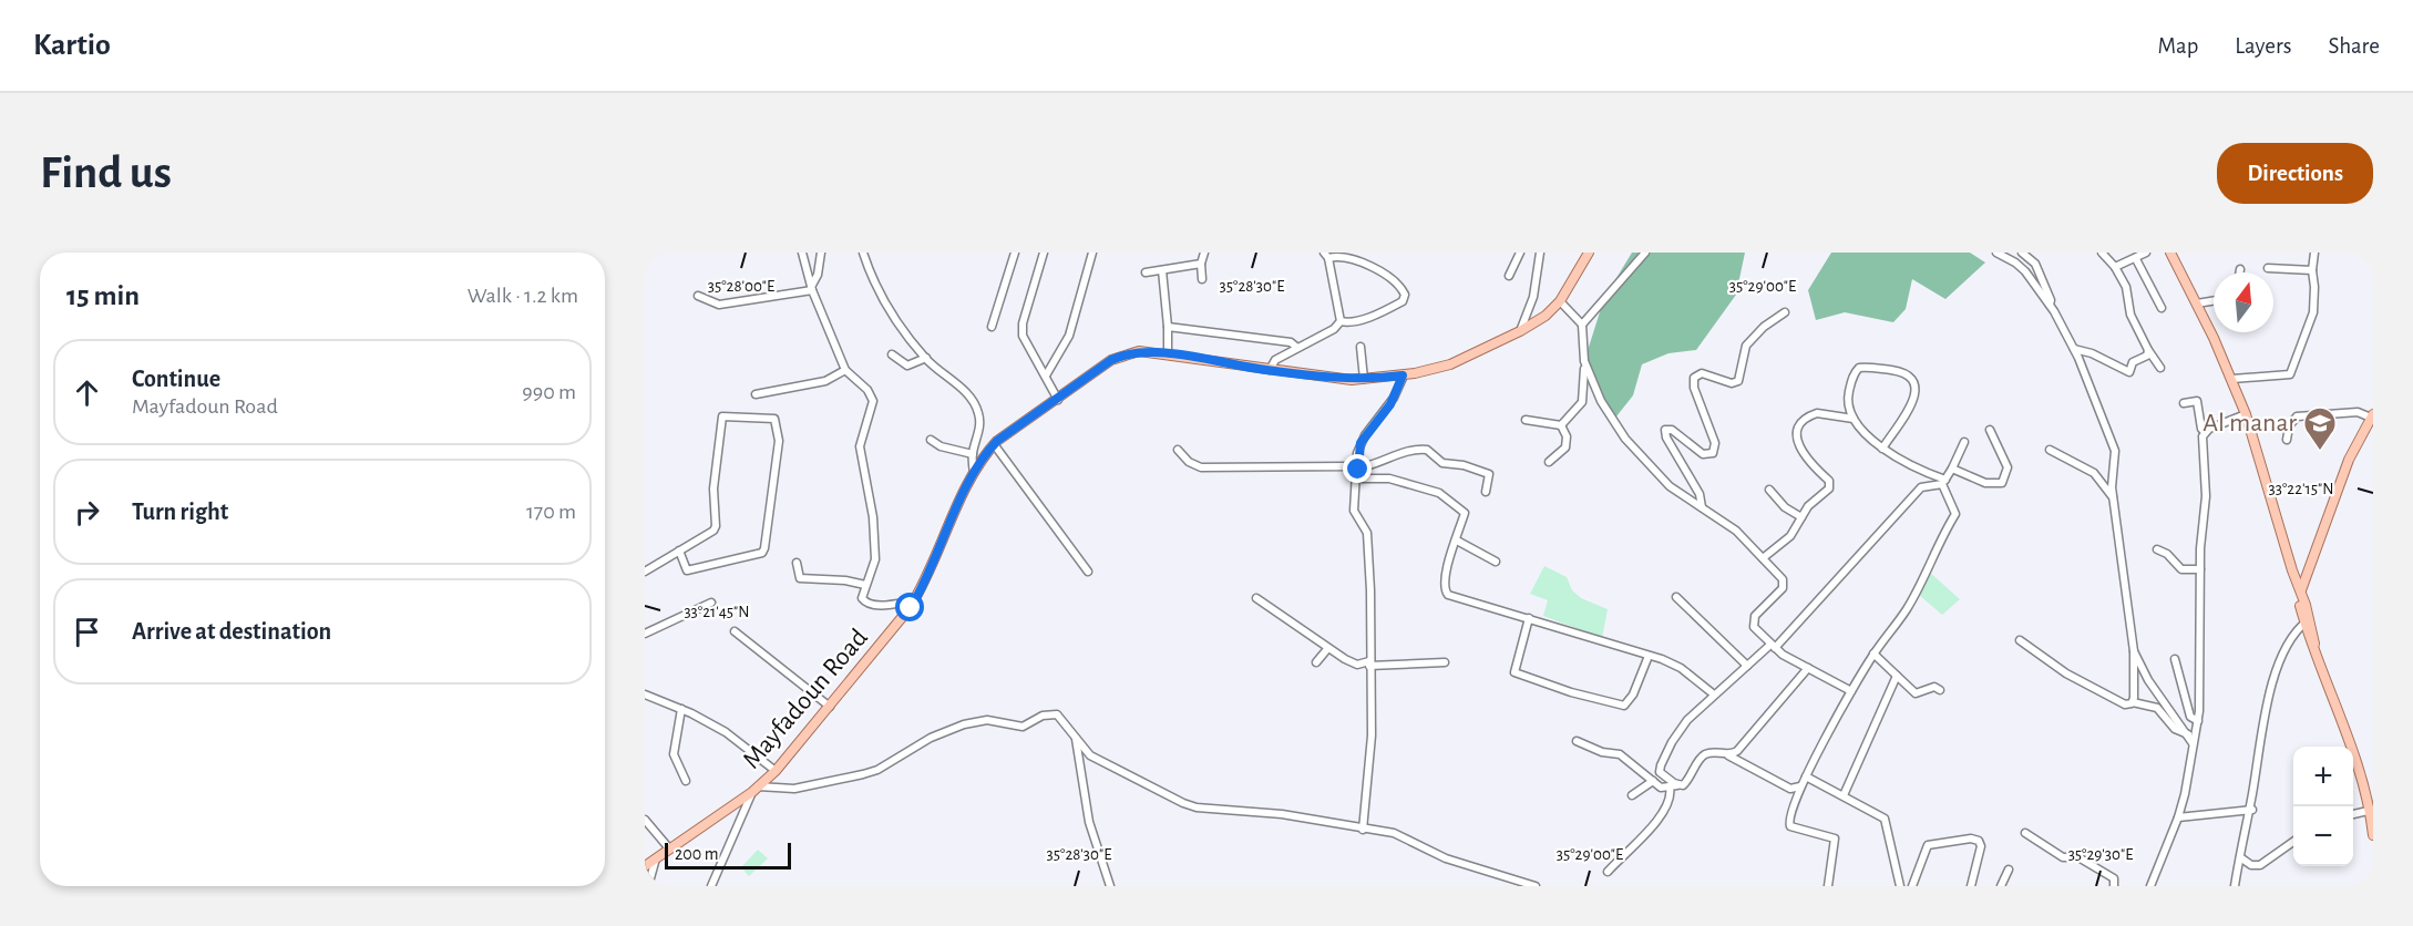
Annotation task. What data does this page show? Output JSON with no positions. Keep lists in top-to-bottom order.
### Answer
{
  "streets": {
    "main road": ["Mayfadoun Road"]
  },
  "places": {
    "school or university": ["Al manar"]
  },
  "scale_bar": "200 m",
  "north": "top",
  "page": {
    "header": "Kartio",
    "nav": ["Map", "Layers", "Share"],
    "buttons": "Directions",
    "title": "Find us",
    "heading": ["15 min", "Walk · 1.2 km"],
    "list": [
      ["Continue", "Mayfadoun Road", "990 m"],
      ["Turn right", "170 m"],
      "Arrive at destination"
    ],
    "map_buttons": ["+", "−"],
    "scale": "200 m"
  },
  "coordinates": [
    "35°28'00\"E",
    "35°28'30\"E",
    "35°29'00\"E",
    "33°22'15\"N",
    "33°21'45\"N",
    "35°29'30\"E"
  ]
}
